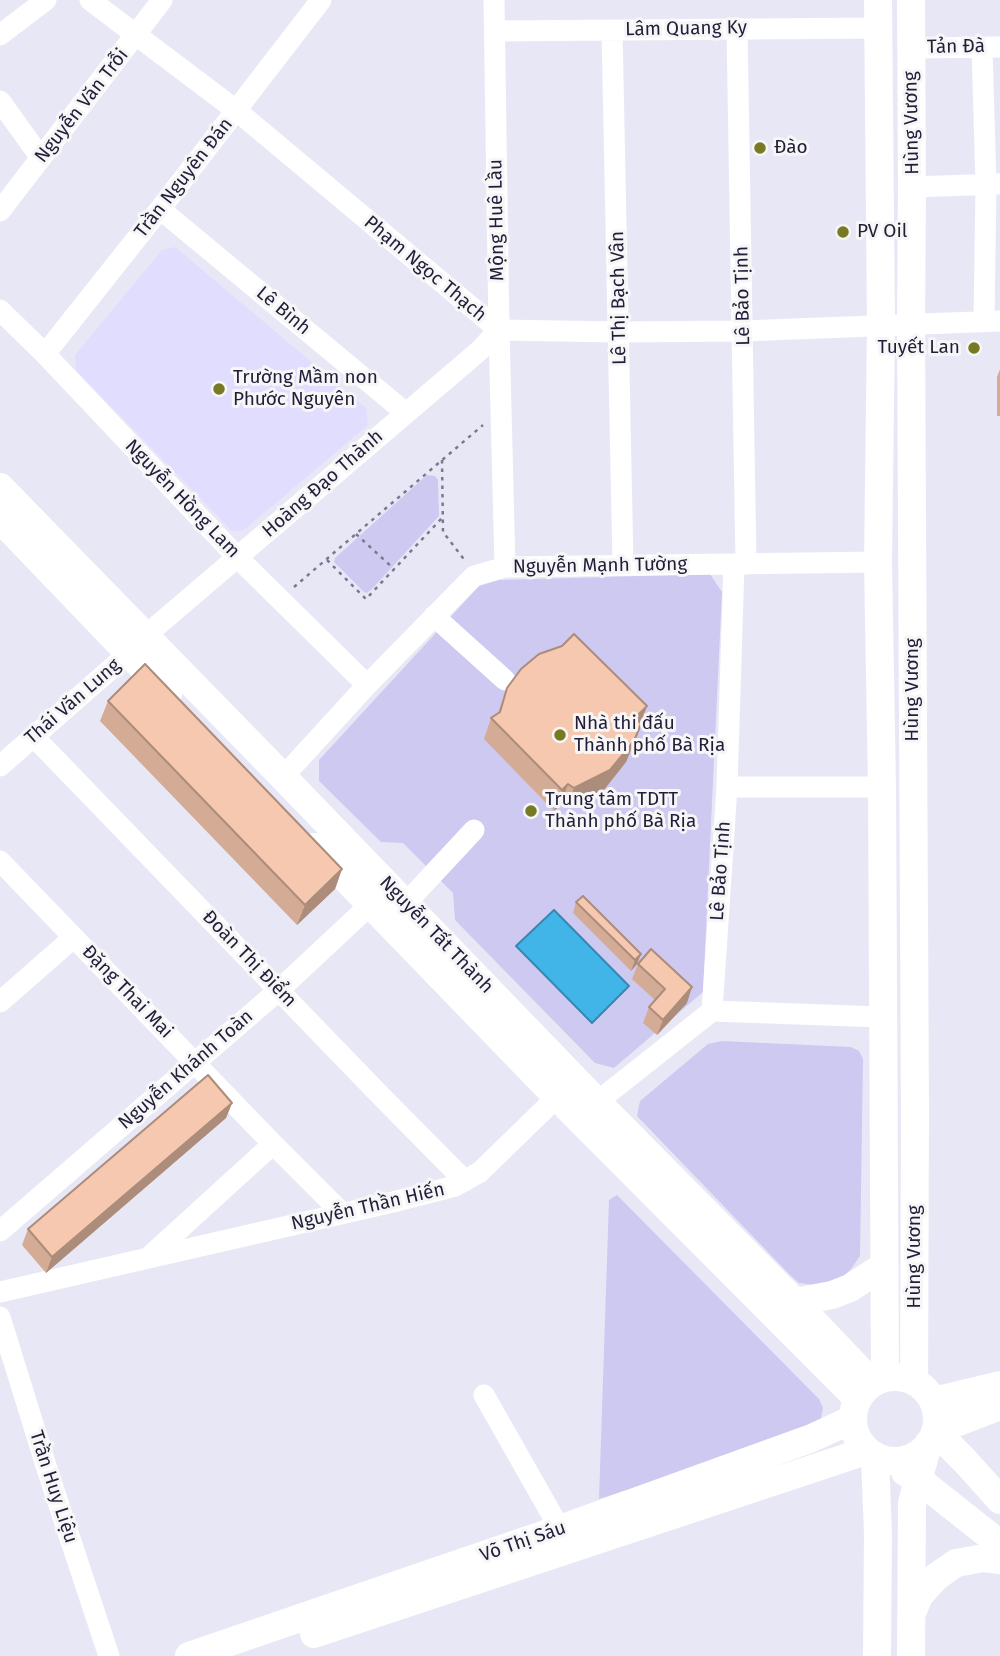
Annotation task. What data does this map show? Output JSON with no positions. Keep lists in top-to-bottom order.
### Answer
{
  "streets": {
    "main road": ["Hùng Vương", "Nguyễn Tất Thành", "Võ Thị Sáu"],
    "street": [
      "Lâm Quang Ky",
      "Tản Đà",
      "Nguyễn Văn Trỗi",
      "Trần Nguyên Đán",
      "Mộng Huê Lầu",
      "Phạm Ngọc Thạch",
      "Lê Bảo Tịnh",
      "Lê Thị Bạch Vân",
      "Lê Bình",
      "Hoàng Đạo Thành",
      "Nguyễn Hồng Lam",
      "Nguyễn Mạnh Tường",
      "Thái Văn Lung",
      "Đoàn Thị Điểm",
      "Đặng Thai Mai",
      "Nguyễn Khánh Toàn",
      "Nguyễn Thần Hiến",
      "Trần Huy Liệu"
    ]
  },
  "crossings": [
    ["Lâm Quang Ky", "Hùng Vương"],
    ["Lâm Quang Ky", "Mộng Huê Lầu"],
    ["Lâm Quang Ky", "Lê Bảo Tịnh"],
    ["Lâm Quang Ky", "Lê Thị Bạch Vân"],
    ["Tản Đà", "Hùng Vương"],
    ["Nguyễn Văn Trỗi", "Phạm Ngọc Thạch"],
    ["Hùng Vương", "Phạm Ngọc Thạch"],
    ["Hùng Vương", "Nguyễn Mạnh Tường"],
    ["Hùng Vương", "Nguyễn Tất Thành"],
    ["Hùng Vương", "Võ Thị Sáu"],
    ["Trần Nguyên Đán", "Phạm Ngọc Thạch"],
    ["Trần Nguyên Đán", "Lê Bình"],
    ["Trần Nguyên Đán", "Nguyễn Hồng Lam"],
    ["Mộng Huê Lầu", "Phạm Ngọc Thạch"],
    ["Mộng Huê Lầu", "Hoàng Đạo Thành"],
    ["Mộng Huê Lầu", "Nguyễn Mạnh Tường"],
    ["Phạm Ngọc Thạch", "Lê Bảo Tịnh"],
    ["Phạm Ngọc Thạch", "Lê Thị Bạch Vân"],
    ["Phạm Ngọc Thạch", "Hoàng Đạo Thành"],
    ["Lê Bảo Tịnh", "Nguyễn Mạnh Tường"],
    ["Lê Thị Bạch Vân", "Nguyễn Mạnh Tường"],
    ["Lê Bình", "Hoàng Đạo Thành"],
    ["Hoàng Đạo Thành", "Nguyễn Hồng Lam"],
    ["Hoàng Đạo Thành", "Thái Văn Lung"],
    ["Hoàng Đạo Thành", "Nguyễn Tất Thành"],
    ["Nguyễn Hồng Lam", "Nguyễn Mạnh Tường"],
    ["Nguyễn Mạnh Tường", "Nguyễn Tất Thành"],
    ["Thái Văn Lung", "Nguyễn Tất Thành"],
    ["Thái Văn Lung", "Đoàn Thị Điểm"],
    ["Nguyễn Tất Thành", "Nguyễn Khánh Toàn"],
    ["Nguyễn Tất Thành", "Nguyễn Thần Hiến"],
    ["Nguyễn Tất Thành", "Võ Thị Sáu"],
    ["Đoàn Thị Điểm", "Nguyễn Khánh Toàn"],
    ["Đoàn Thị Điểm", "Nguyễn Thần Hiến"],
    ["Đặng Thai Mai", "Nguyễn Khánh Toàn"],
    ["Đặng Thai Mai", "Nguyễn Thần Hiến"]
  ],
  "places": [
    "Đào",
    "PV Oil",
    "Tuyết Lan",
    "Trường Mầm non Phước Nguyên",
    "Nhà thi đấu Thành phố Bà Rịa",
    "Trung tâm TDTT Thành phố Bà Rịa"
  ]
}
